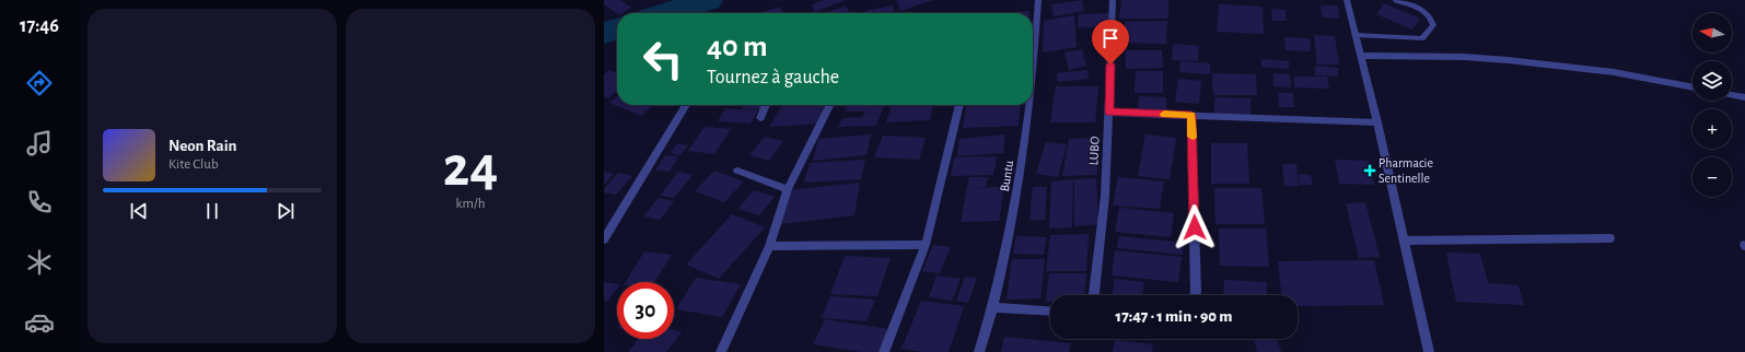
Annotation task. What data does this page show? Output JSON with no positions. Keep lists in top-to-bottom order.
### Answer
{
  "streets": {
    "street": ["LUBO", "Buntu"]
  },
  "places": {
    "health": ["Pharmacie Sentinelle"]
  },
  "north": "left",
  "page": {
    "tabs": "17:46",
    "tile": ["24", "km/h"],
    "map_buttons": ["+", "−"],
    "turn": ["40 m", "Tournez à gauche"],
    "song": ["Neon Rain", "Kite Club"],
    "limit": "30",
    "trip": "17:47 · 1 min · 90 m"
  }
}
